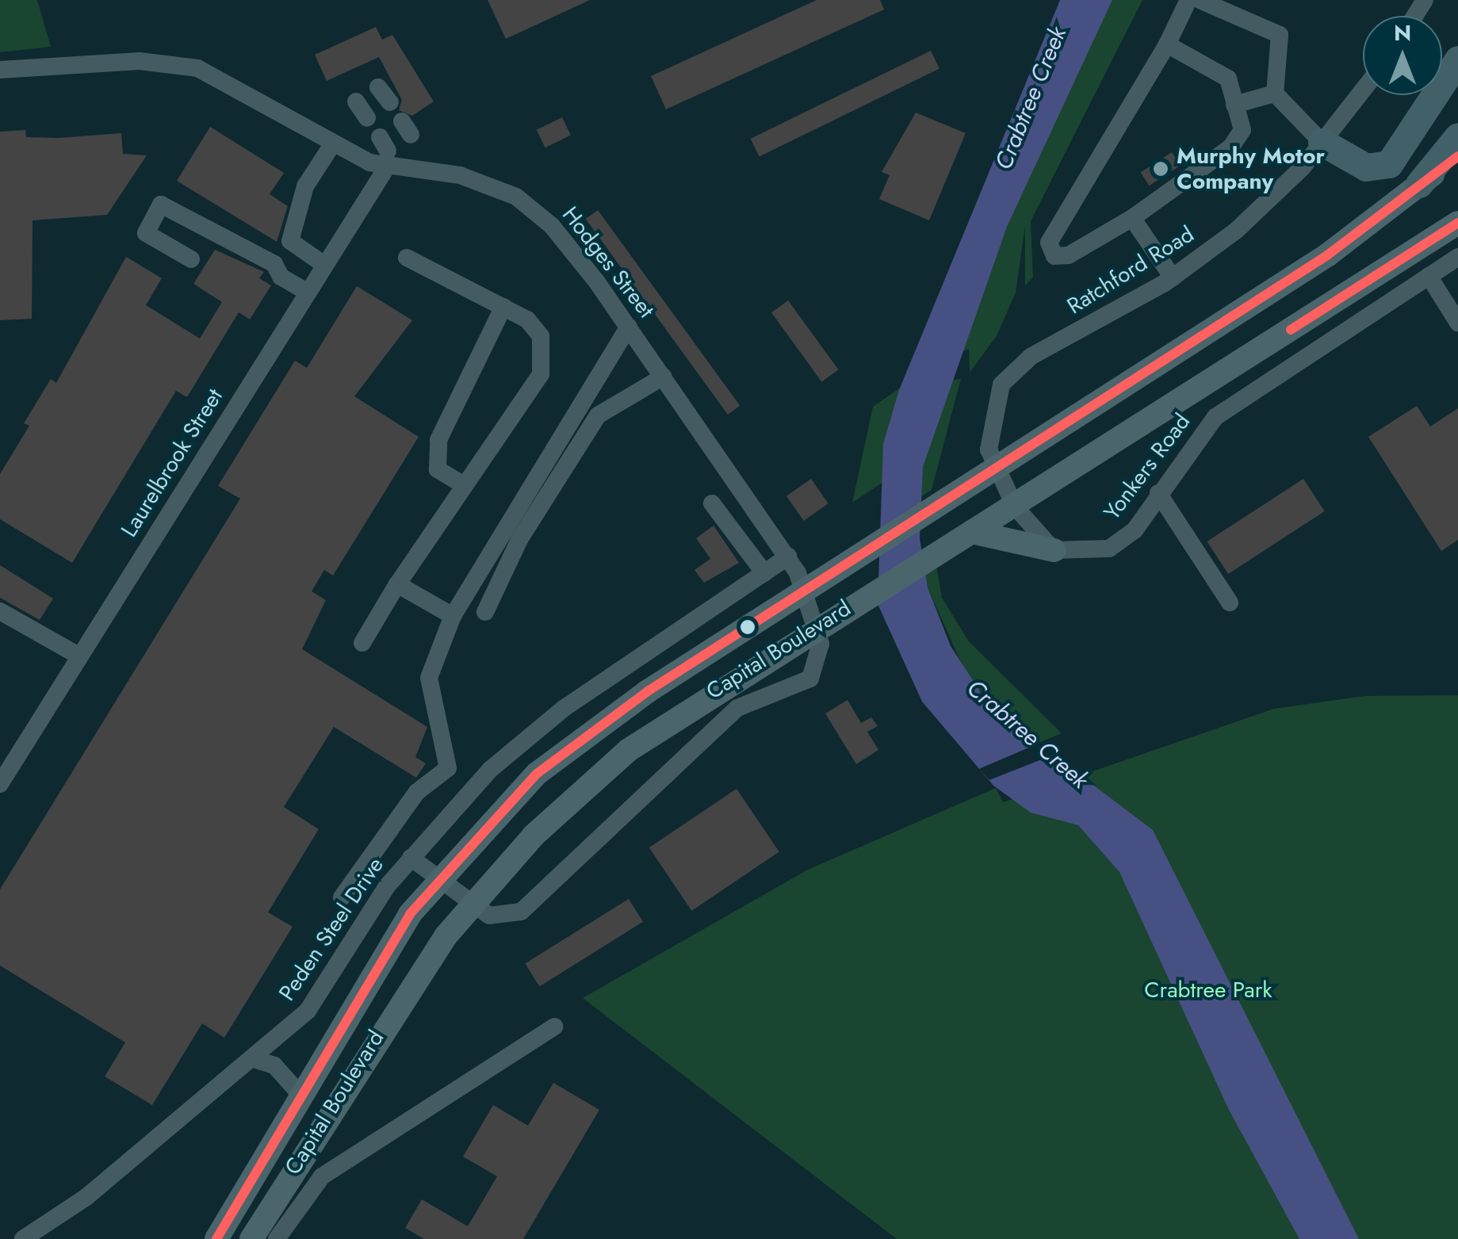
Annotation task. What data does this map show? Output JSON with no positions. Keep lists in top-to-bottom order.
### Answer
{
  "streets": {
    "main road": ["Capital Boulevard"],
    "street": [
      "Hodges Street",
      "Ratchford Road",
      "Laurelbrook Street",
      "Yonkers Road",
      "Peden Steel Drive"
    ]
  },
  "crossings": [
    ["Hodges Street", "Laurelbrook Street"],
    ["Hodges Street", "Capital Boulevard"],
    ["Hodges Street", "Peden Steel Drive"],
    ["Ratchford Road", "Capital Boulevard"]
  ],
  "water": ["Crabtree Creek"],
  "parks": ["Crabtree Park"],
  "places": ["Murphy Motor Company"],
  "north": "top"
}
